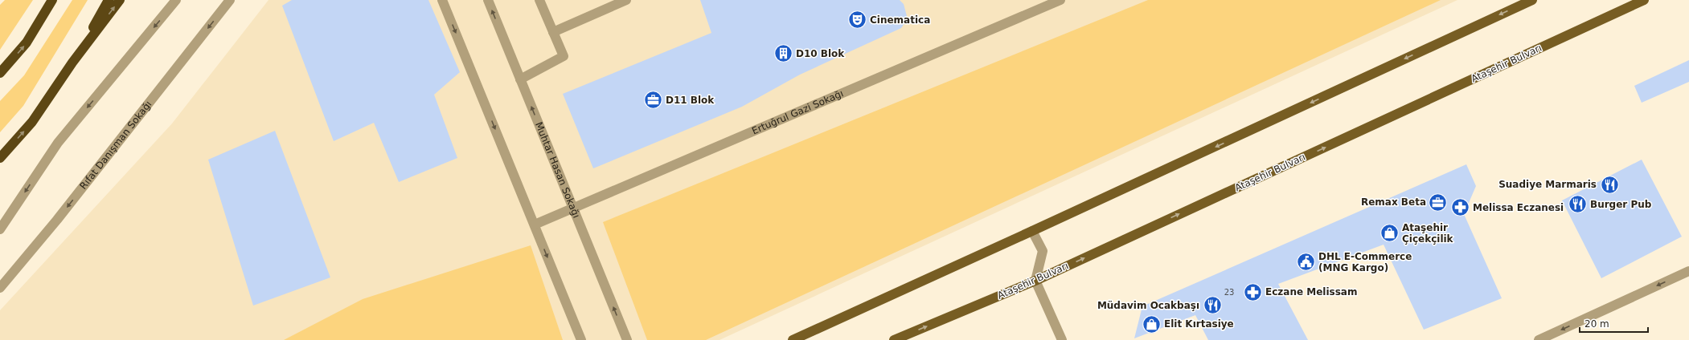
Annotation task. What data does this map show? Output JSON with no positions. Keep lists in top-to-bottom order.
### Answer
{
  "streets": {
    "main road": ["Ataşehir Bulvarı"],
    "street": ["Ertuğrul Gazi Sokağı", "Rıfat Danışman Sokağı", "Muhtar Hasan Sokağı"]
  },
  "crossings": [
    ["Ertuğrul Gazi Sokağı", "Muhtar Hasan Sokağı"]
  ],
  "places": {
    "theatre": ["Cinematica"],
    "building": ["D10 Blok"],
    "office": ["D11 Blok", "Remax Beta"],
    "restaurant": ["Suadiye Marmaris", "Burger Pub", "Müdavim Ocakbaşı"],
    "pharmacy": ["Melissa Eczanesi", "Eczane Melissam"],
    "shop": ["Ataşehir Çiçekçilik", "Elit Kırtasiye"],
    "public building": ["DHL E-Commerce (MNG Kargo)"]
  },
  "house_numbers": ["23"],
  "scale_bar": "20 m"
}
